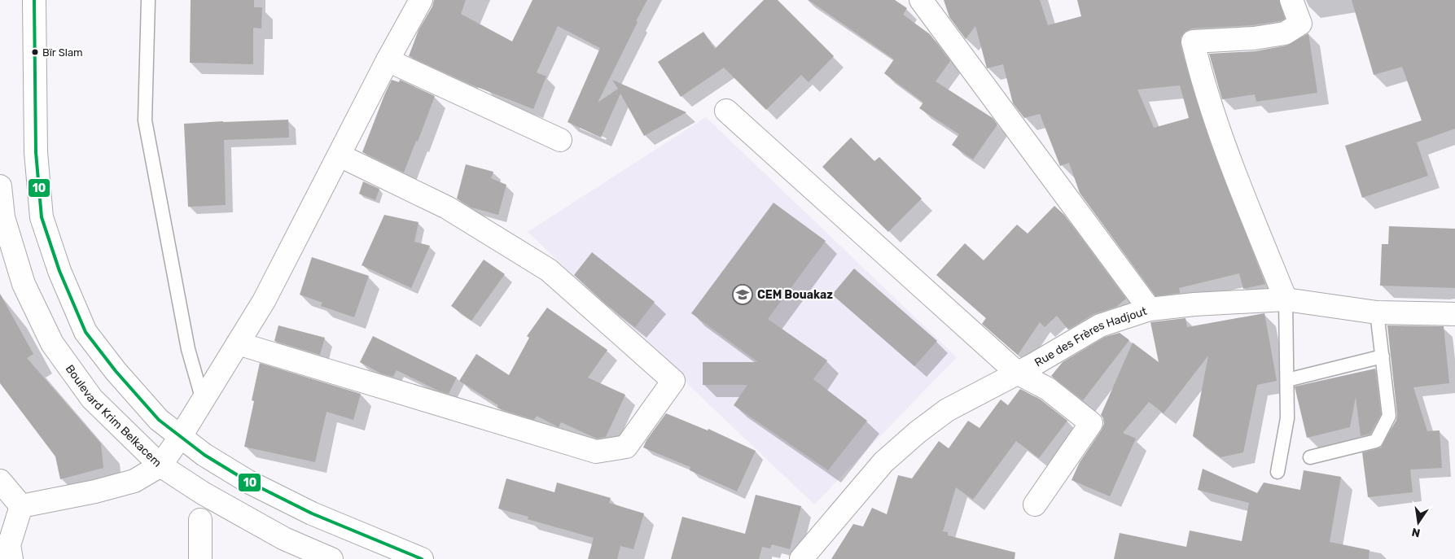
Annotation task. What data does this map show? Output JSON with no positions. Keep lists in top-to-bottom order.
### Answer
{
  "streets": {
    "street": ["Rue des Frères Hadjout", "Boulevard Krim Belkacem"]
  },
  "places": {
    "other": ["Bïr Slam"],
    "school or university": ["CEM Bouakaz"]
  },
  "lines": ["transit line 10"],
  "north": "bottom"
}
